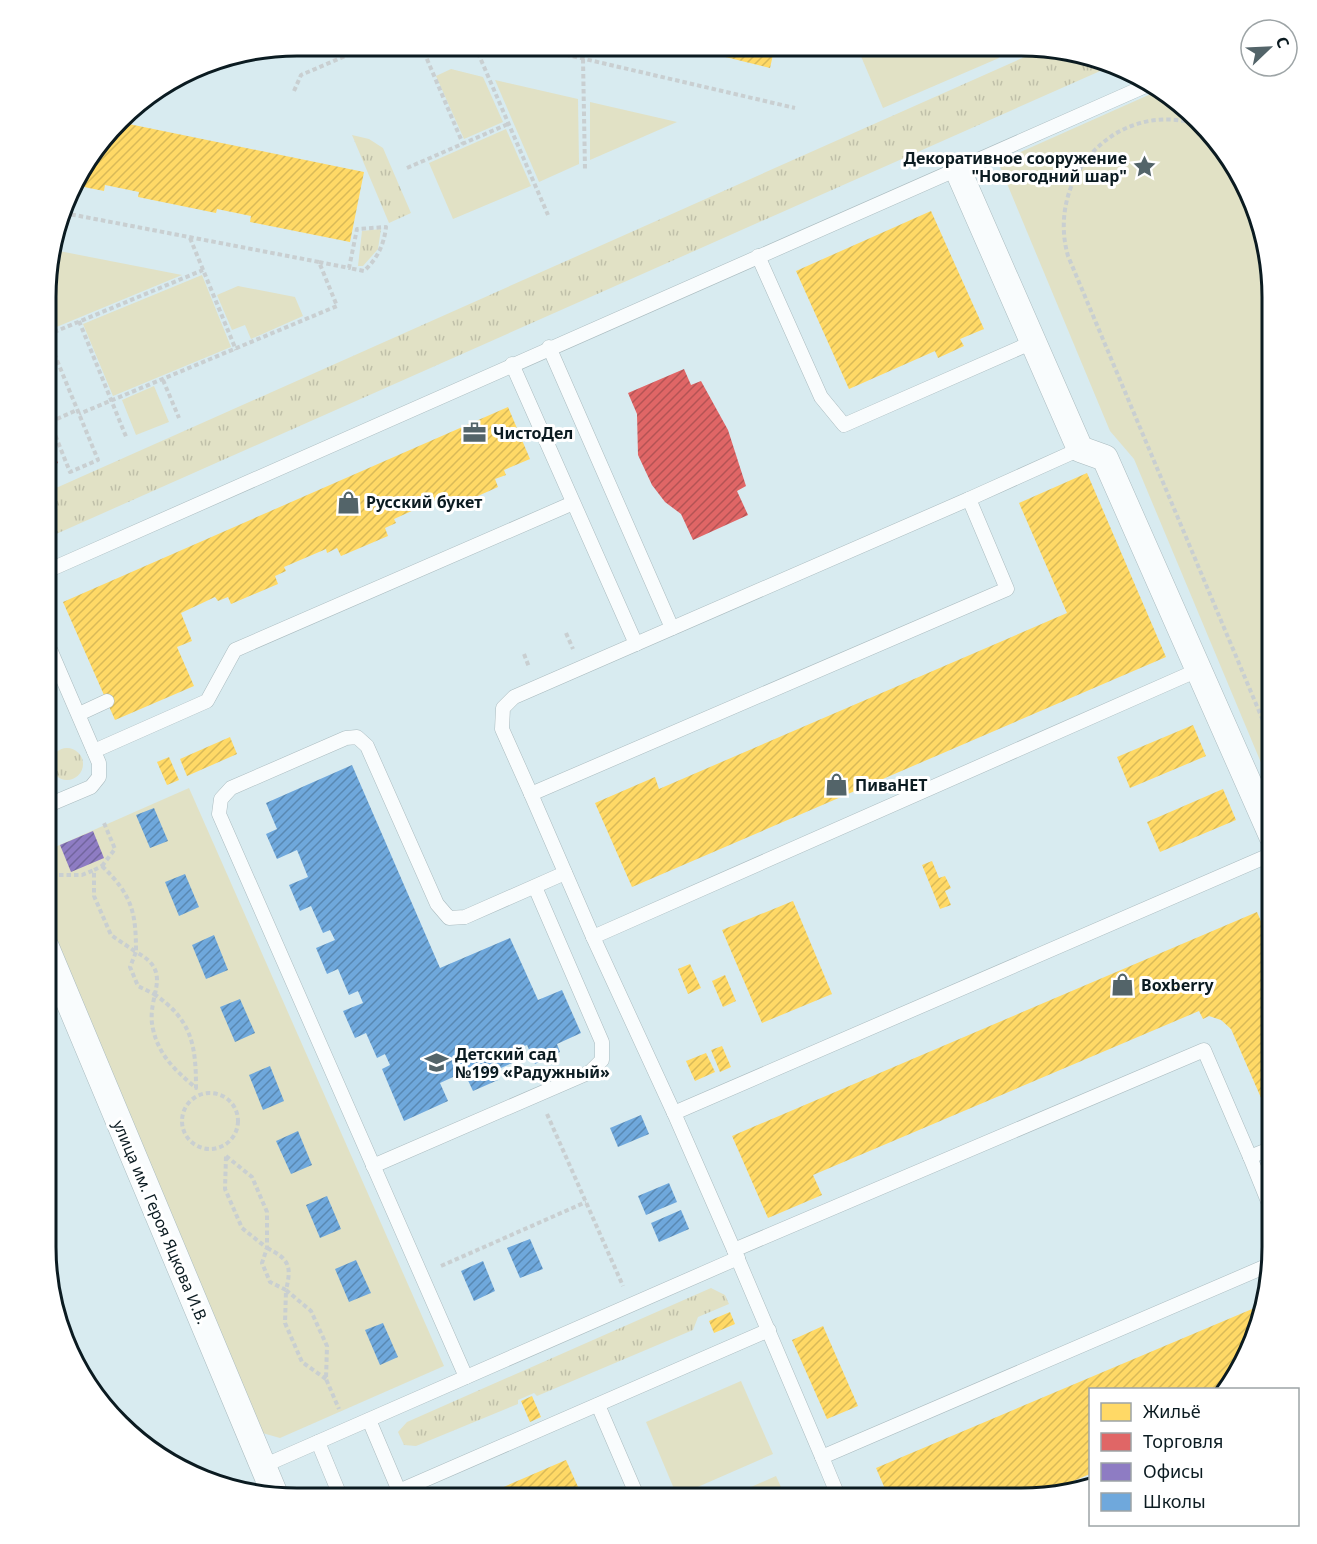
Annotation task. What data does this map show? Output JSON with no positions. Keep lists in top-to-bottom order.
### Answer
{
  "streets": {
    "street": ["улица им. Героя Яцкова И.В."]
  },
  "places": {
    "place": ["Декоративное сооружение \"Новогодний шар\""],
    "office": ["ЧистоДел"],
    "shop": ["Русский букет", "ПиваНЕТ", "Boxberry"],
    "school or university": ["Детский сад №199 «Радужный»"]
  },
  "legend": [
    "Жильё",
    "Торговля",
    "Офисы",
    "Школы"
  ],
  "north": "top right"
}
